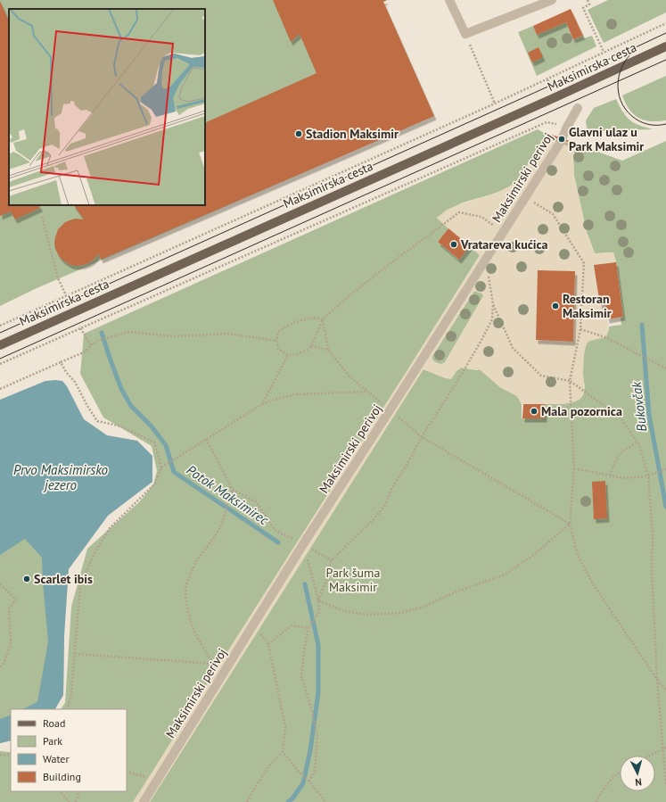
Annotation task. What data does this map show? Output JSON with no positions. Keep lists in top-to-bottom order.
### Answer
{
  "streets": {
    "main road": ["Maksimirska cesta"],
    "street": ["Maksimirski perivoj"]
  },
  "water": ["Bukovčak", "Prvo Maksimirsko jezero", "Potok Maksimirec"],
  "parks": ["Park šuma Maksimir"],
  "places": [
    "Stadion Maksimir",
    "Glavni ulaz u Park Maksimir",
    "Vratareva kućica",
    "Restoran Maksimir",
    "Mala pozornica",
    "Scarlet ibis"
  ],
  "legend": [
    "Road",
    "Park",
    "Water",
    "Building"
  ],
  "north": "bottom"
}
